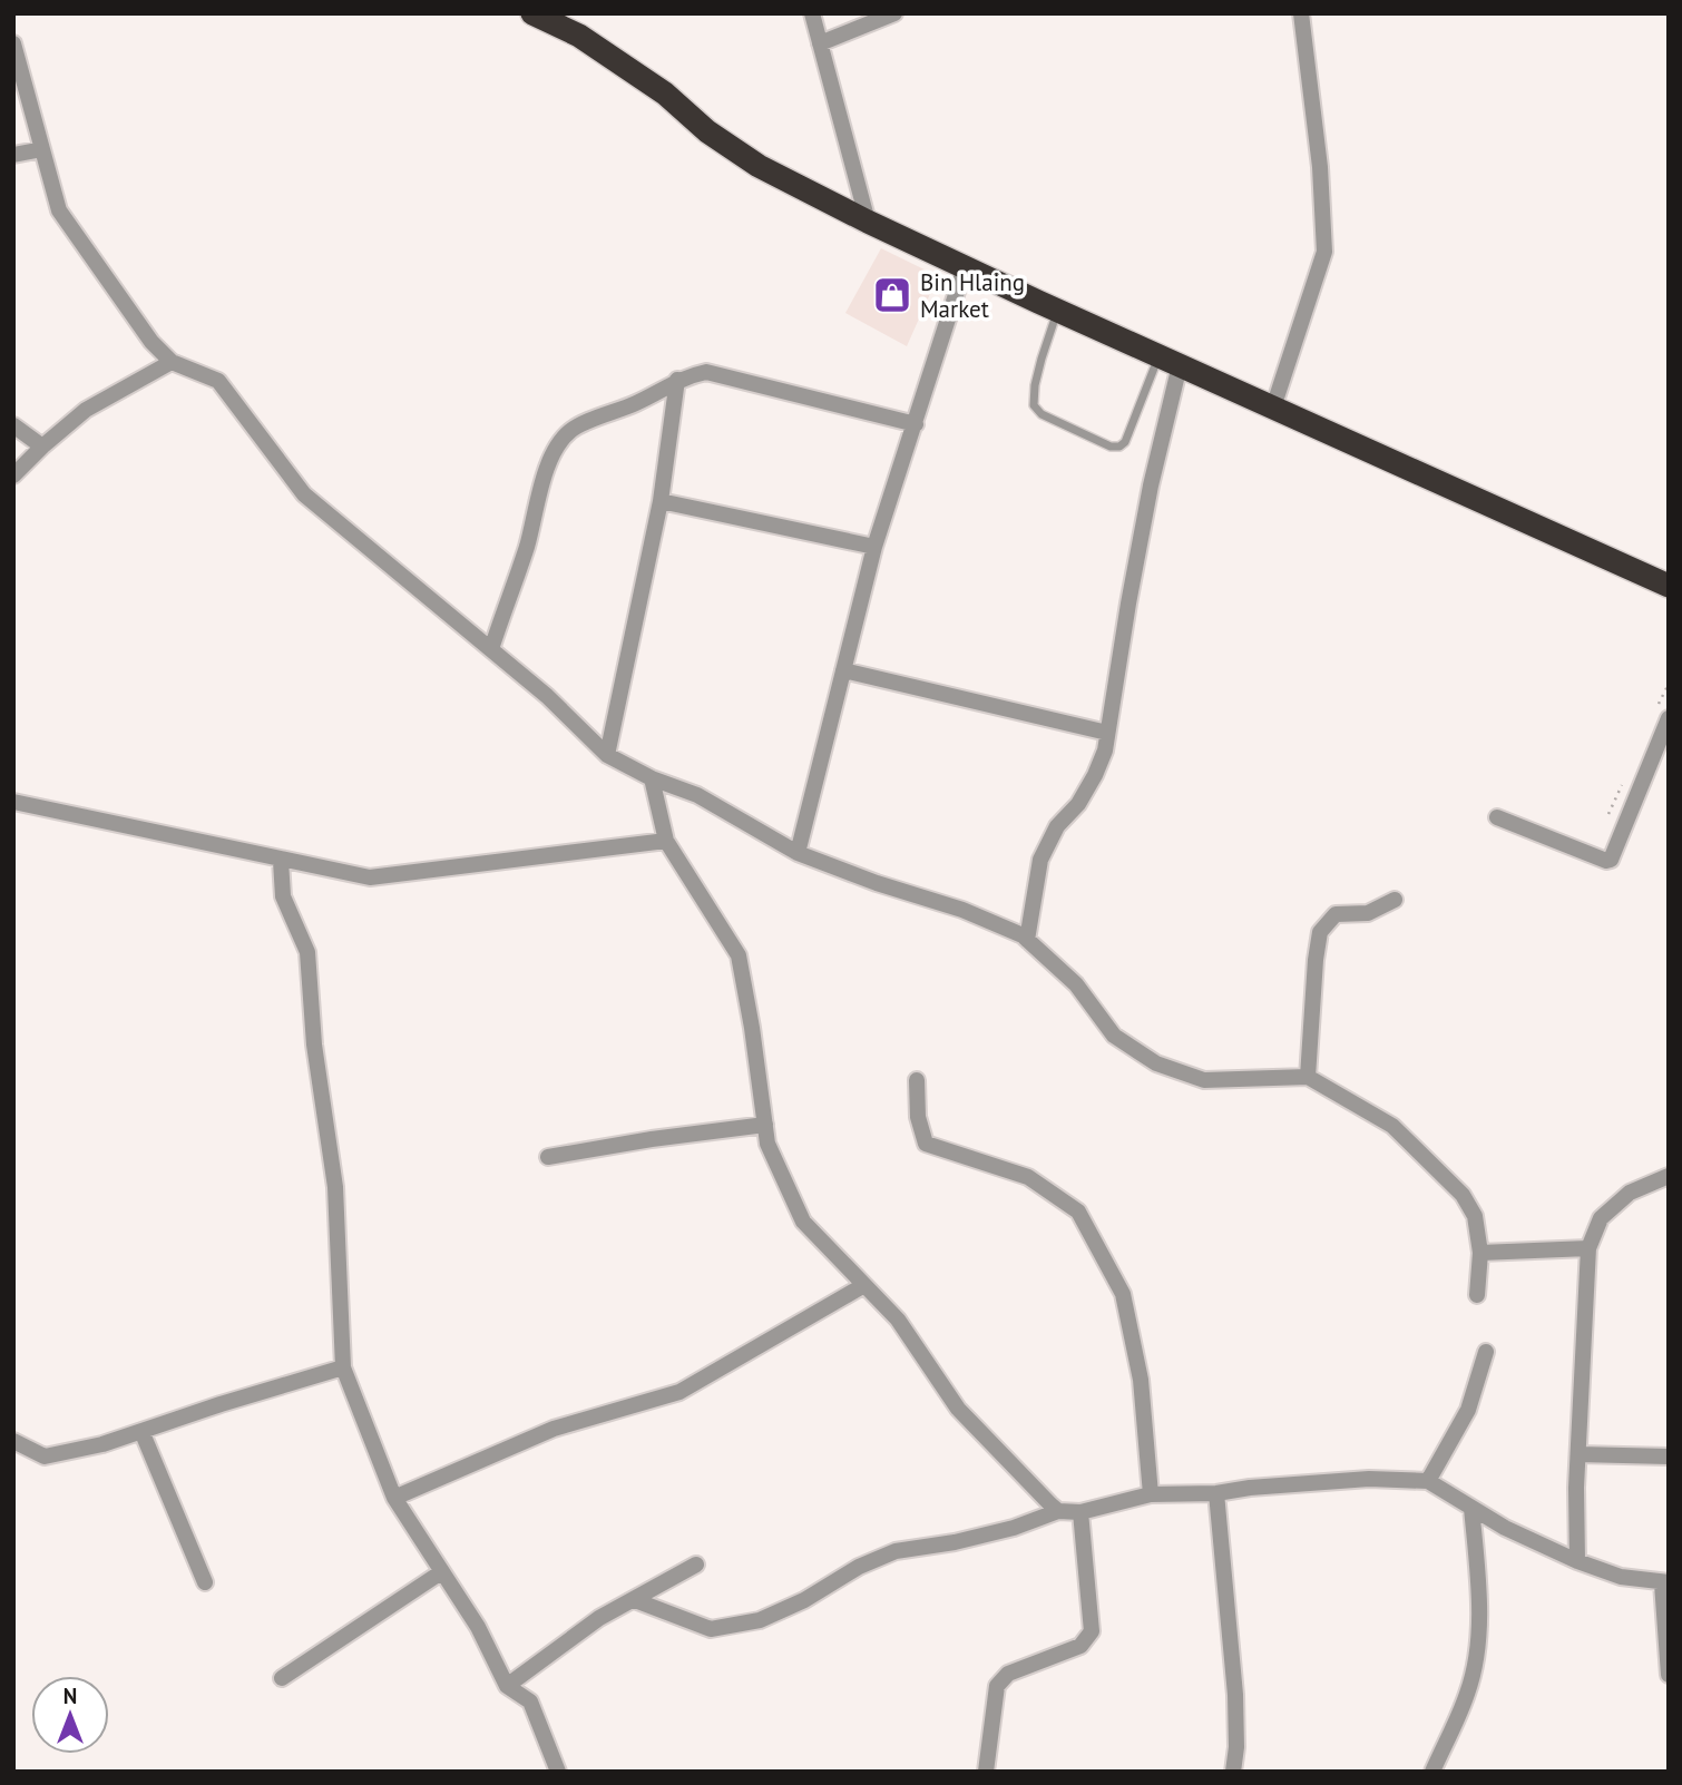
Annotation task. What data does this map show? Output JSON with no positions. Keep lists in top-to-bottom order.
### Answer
{
  "places": {
    "shop": ["Bin Hlaing Market"]
  },
  "north": "top"
}
